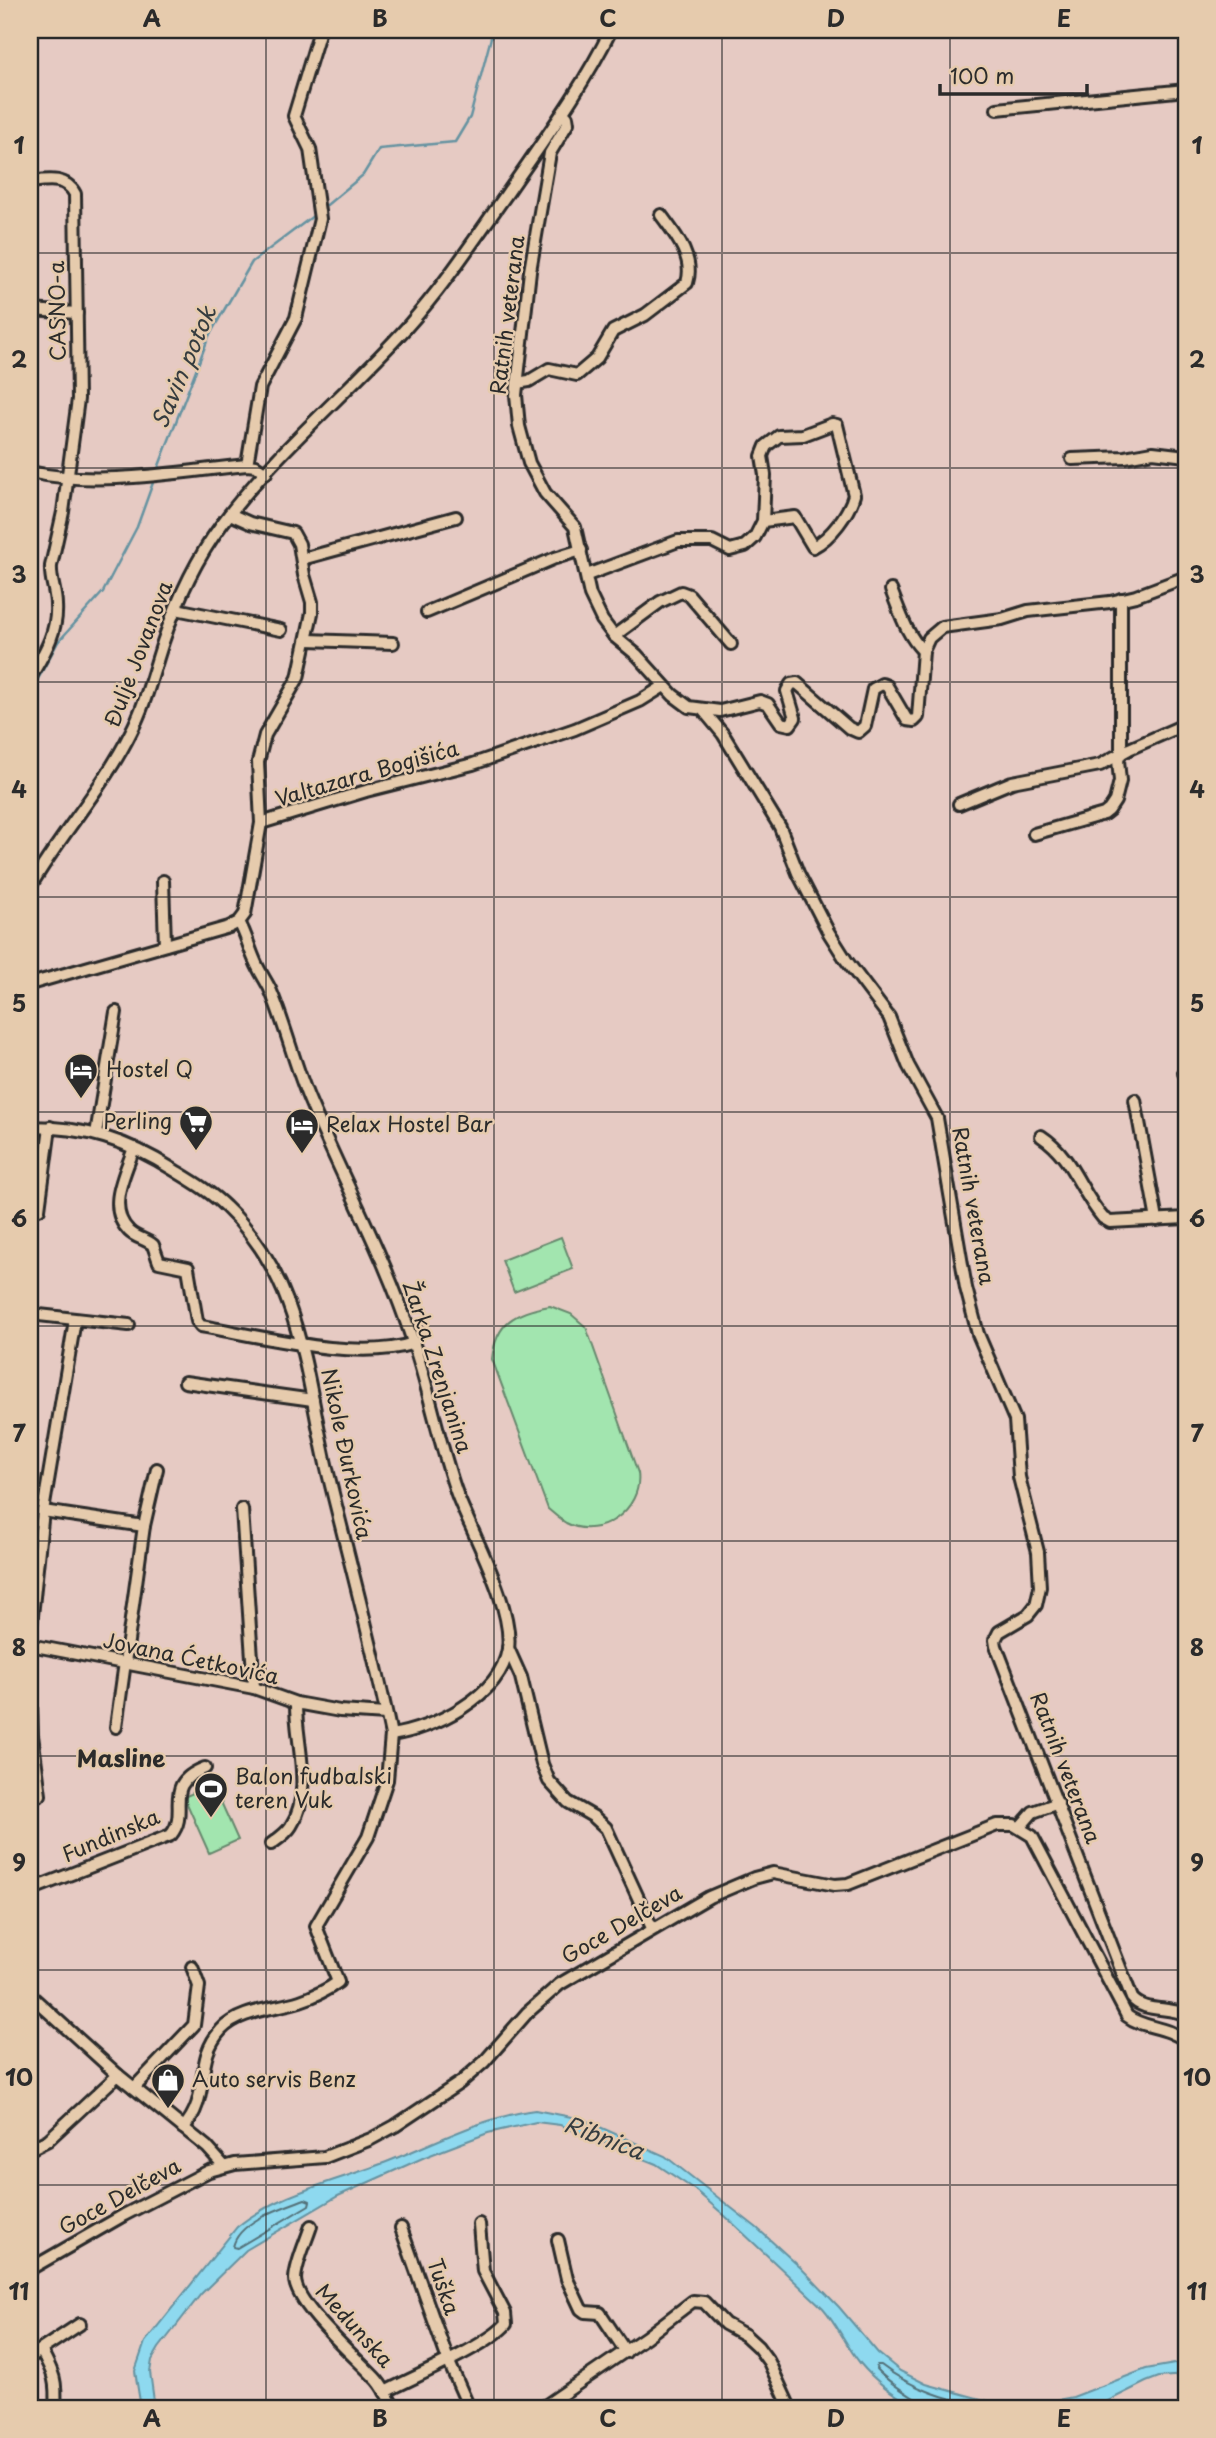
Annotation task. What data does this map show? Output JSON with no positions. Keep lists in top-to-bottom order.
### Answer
{
  "streets": {
    "street": [
      "CASNO-a",
      "Ratnih veterana",
      "Đulje Jovanova",
      "Valtazara Bogišića",
      "Žarka Zrenjanina",
      "Nikole Đurkovića",
      "Jovana Ćetkovića",
      "Fundinska",
      "Goce Delčeva",
      "Tuška",
      "Medunska"
    ]
  },
  "crossings": [
    ["Ratnih veterana", "Đulje Jovanova"],
    ["Ratnih veterana", "Valtazara Bogišića"],
    ["Valtazara Bogišića", "Žarka Zrenjanina"],
    ["Žarka Zrenjanina", "Goce Delčeva"],
    ["Nikole Đurkovića", "Jovana Ćetkovića"]
  ],
  "districts": ["Masline"],
  "water": ["Savin potok", "Ribnica"],
  "places": {
    "hotel": ["Hostel Q", "Relax Hostel Bar"],
    "supermarket": ["Perling"],
    "sports": ["Balon fudbalski teren Vuk"],
    "shop": ["Auto servis Benz"]
  },
  "scale_bar": "100 m",
  "grid": {
    "columns": [
      "A",
      "B",
      "C",
      "D",
      "E"
    ],
    "rows": [
      "1",
      "2",
      "3",
      "4",
      "5",
      "6",
      "7",
      "8",
      "9",
      "10",
      "11"
    ]
  }
}
